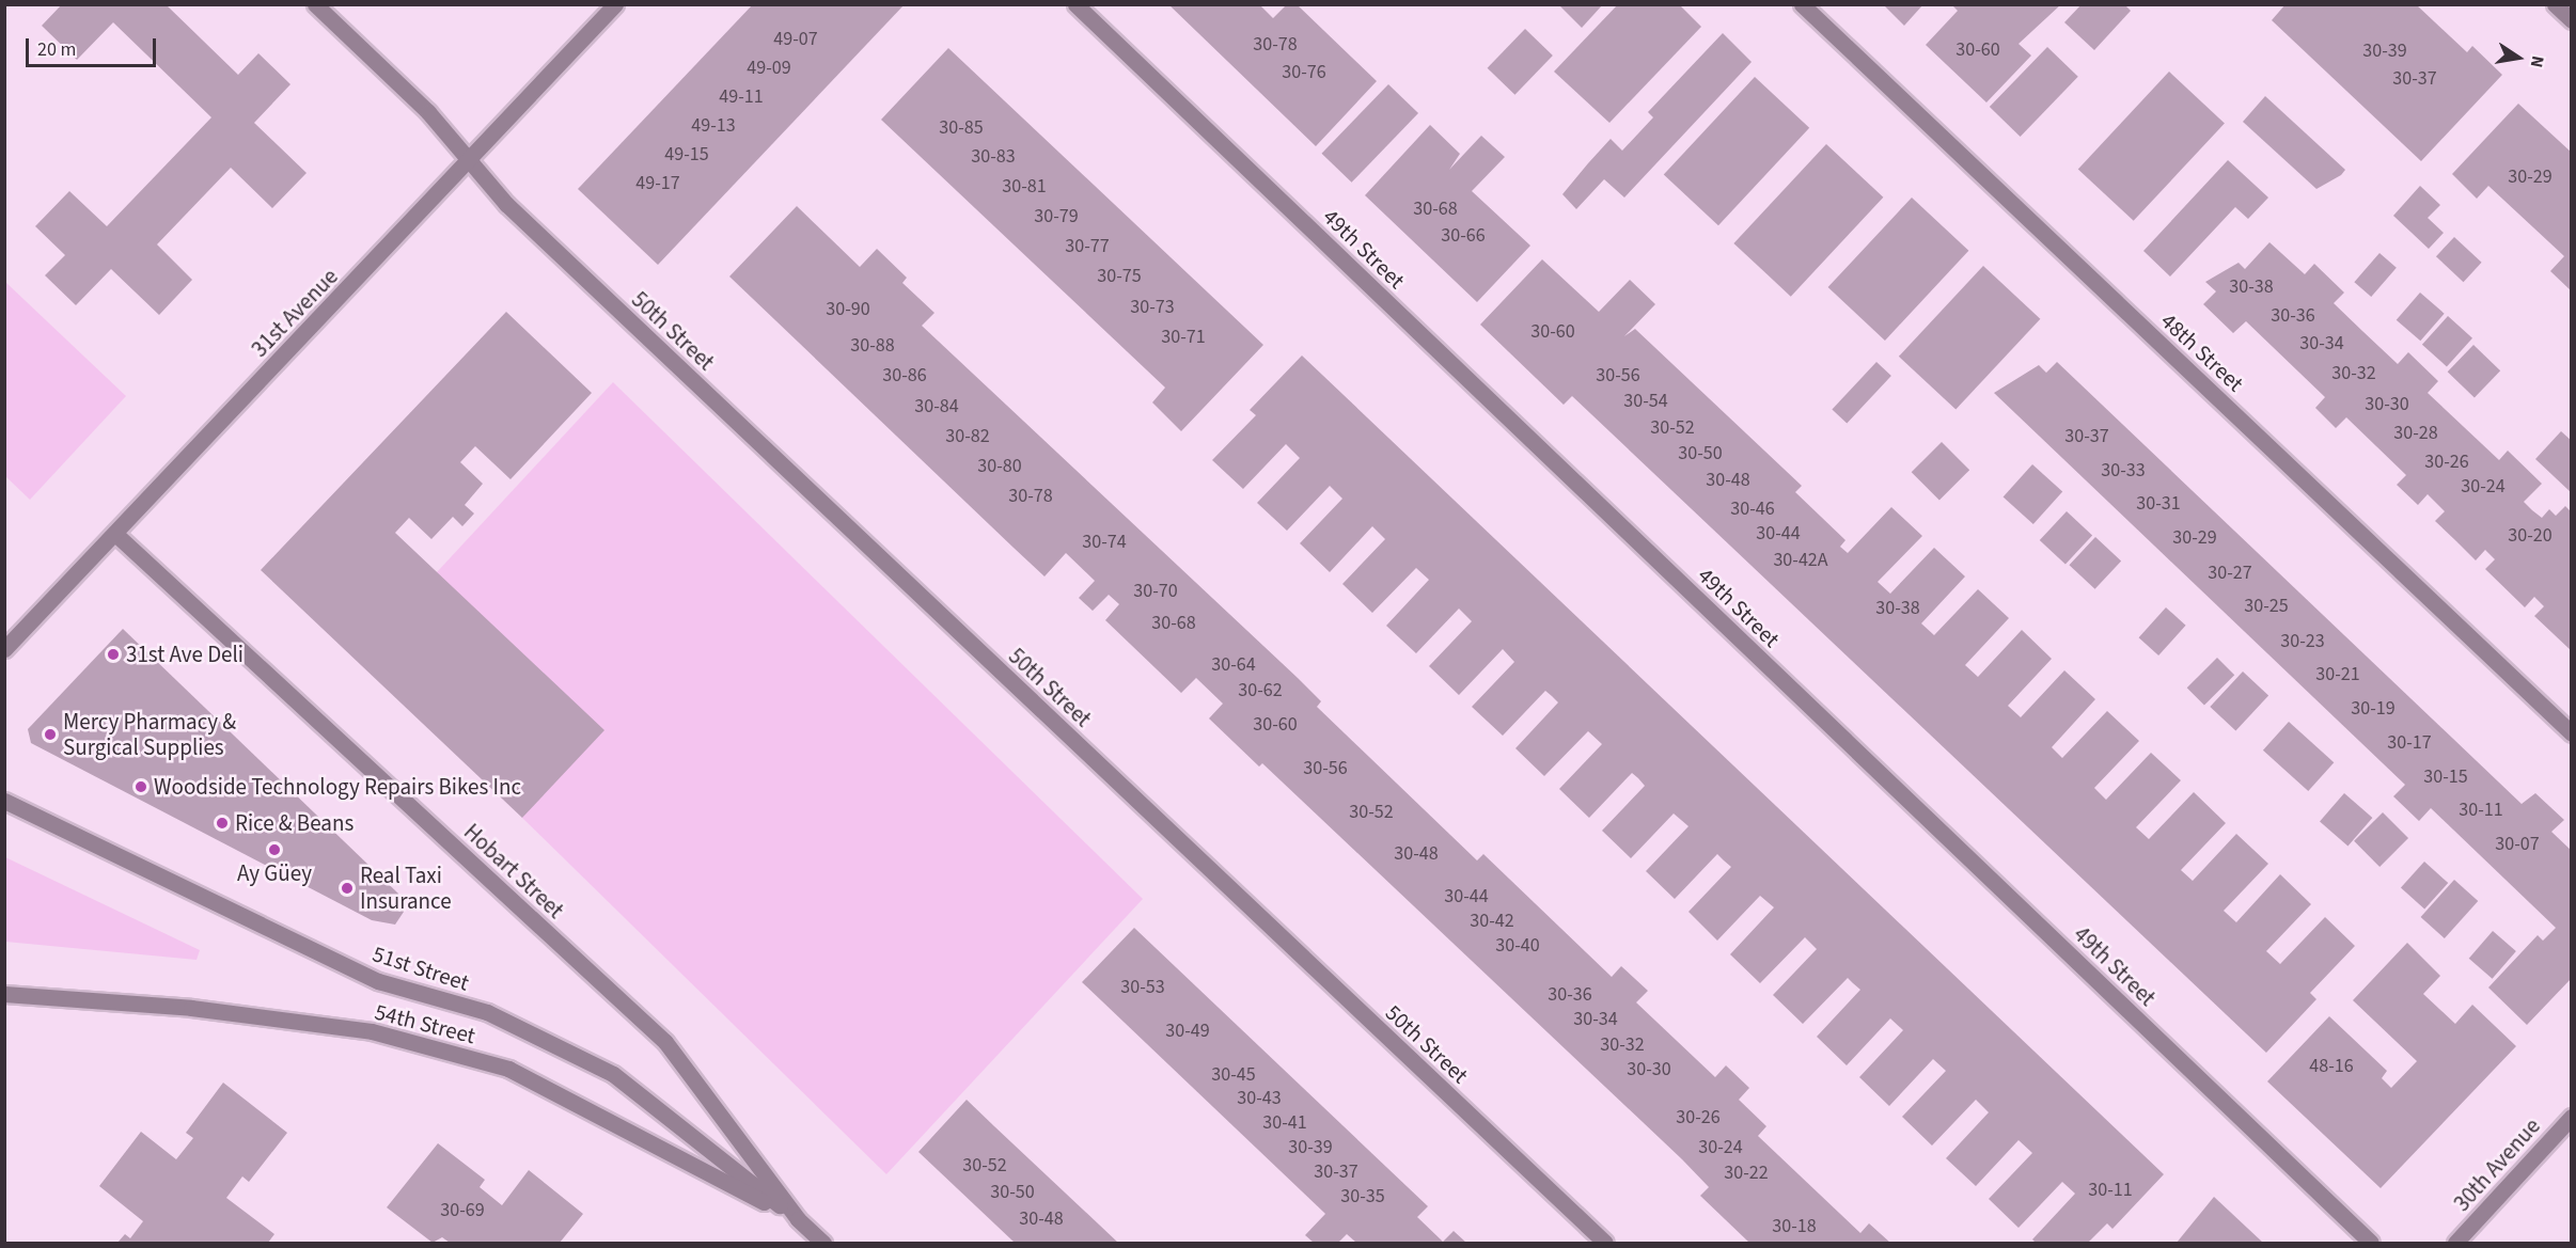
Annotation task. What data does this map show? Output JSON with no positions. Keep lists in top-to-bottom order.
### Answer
{
  "streets": {
    "street": [
      "49th Street",
      "31st Avenue",
      "50th Street",
      "48th Street",
      "Hobart Street",
      "51st Street",
      "54th Street",
      "30th Avenue"
    ]
  },
  "crossings": [
    ["31st Avenue", "50th Street"],
    ["31st Avenue", "Hobart Street"],
    ["Hobart Street", "51st Street"],
    ["Hobart Street", "54th Street"],
    ["51st Street", "54th Street"]
  ],
  "places": [
    "31st Ave Deli",
    "Mercy Pharmacy & Surgical Supplies",
    "Woodside Technology Repairs Bikes Inc",
    "Rice & Beans",
    "Ay Güey",
    "Real Taxi Insurance"
  ],
  "house_numbers": [
    "49-07",
    "30-78",
    "30-60",
    "30-39",
    "49-09",
    "30-76",
    "30-37",
    "49-11",
    "49-13",
    "30-85",
    "49-15",
    "30-83",
    "30-29",
    "49-17",
    "30-81",
    "30-68",
    "30-79",
    "30-66",
    "30-77",
    "30-75",
    "30-38",
    "30-73",
    "30-90",
    "30-36",
    "30-60",
    "30-71",
    "30-34",
    "30-88",
    "30-32",
    "30-86",
    "30-56",
    "30-54",
    "30-30",
    "30-84",
    "30-52",
    "30-28",
    "30-82",
    "30-37",
    "30-50",
    "30-26",
    "30-80",
    "30-33",
    "30-48",
    "30-24",
    "30-78",
    "30-31",
    "30-46",
    "30-44",
    "30-20",
    "30-29",
    "30-74",
    "30-42A",
    "30-27",
    "30-70",
    "30-25",
    "30-38",
    "30-68",
    "30-23",
    "30-64",
    "30-21",
    "30-62",
    "30-19",
    "30-60",
    "30-17",
    "30-56",
    "30-15",
    "30-11",
    "30-52",
    "30-07",
    "30-48",
    "30-44",
    "30-42",
    "30-40",
    "30-53",
    "30-36",
    "30-34",
    "30-49",
    "30-32",
    "48-16",
    "30-30",
    "30-45",
    "30-43",
    "30-26",
    "30-41",
    "30-39",
    "30-24",
    "30-52",
    "30-37",
    "30-22",
    "30-11",
    "30-50",
    "30-35",
    "30-69",
    "30-48",
    "30-18"
  ],
  "scale_bar": "20 m",
  "north": "right"
}
